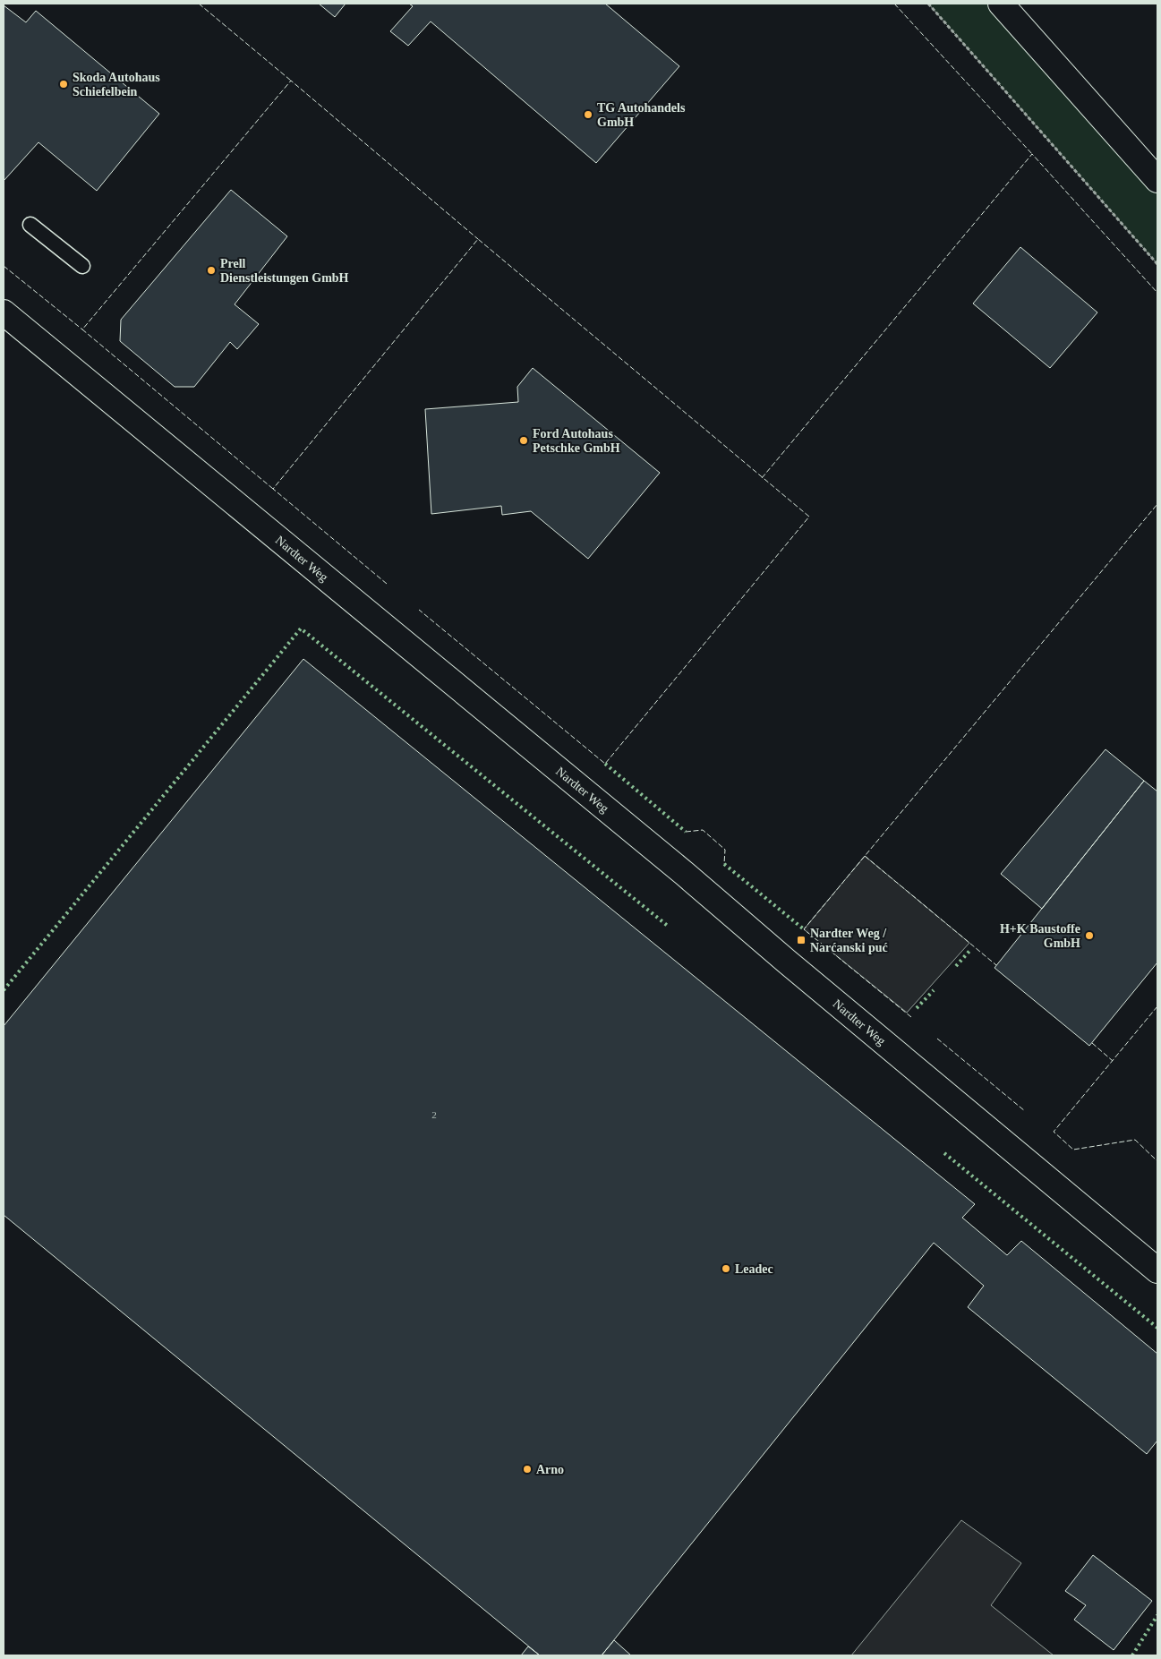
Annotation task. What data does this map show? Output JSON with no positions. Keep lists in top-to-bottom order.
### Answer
{
  "streets": {
    "street": ["Nardter Weg"]
  },
  "places": {
    "other": [
      "Skoda Autohaus Schiefelbein",
      "TG Autohandels GmbH",
      "Prell Dienstleistungen GmbH",
      "Ford Autohaus Petschke GmbH",
      "H+K Baustoffe GmbH",
      "Leadec",
      "Arno"
    ],
    "transit": ["Nardter Weg / Narćanski puć"]
  },
  "house_numbers": ["2"]
}
